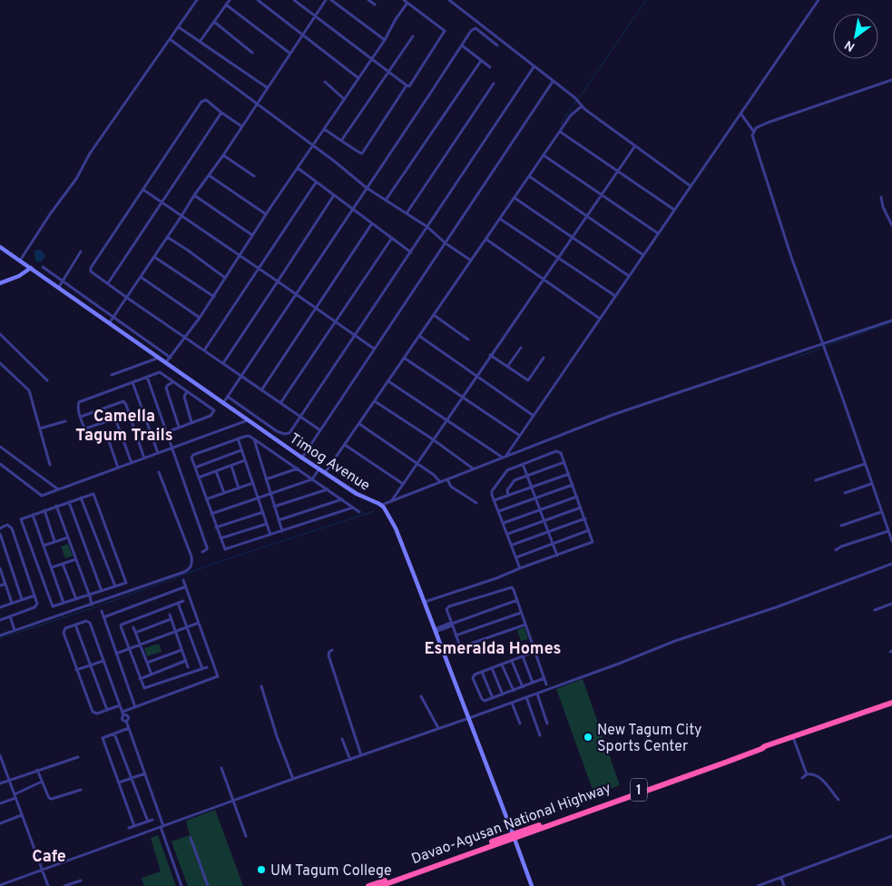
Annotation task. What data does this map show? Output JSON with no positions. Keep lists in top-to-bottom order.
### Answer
{
  "streets": {
    "highway": ["1", "Davao-Agusan National Highway"],
    "main road": ["Timog Avenue"]
  },
  "crossings": [
    ["Timog Avenue", "Davao-Agusan National Highway"]
  ],
  "districts": ["Camella Tagum Trails", "Esmeralda Homes", "Cafe"],
  "places": ["New Tagum City Sports Center", "UM Tagum College"],
  "north": "bottom left"
}
